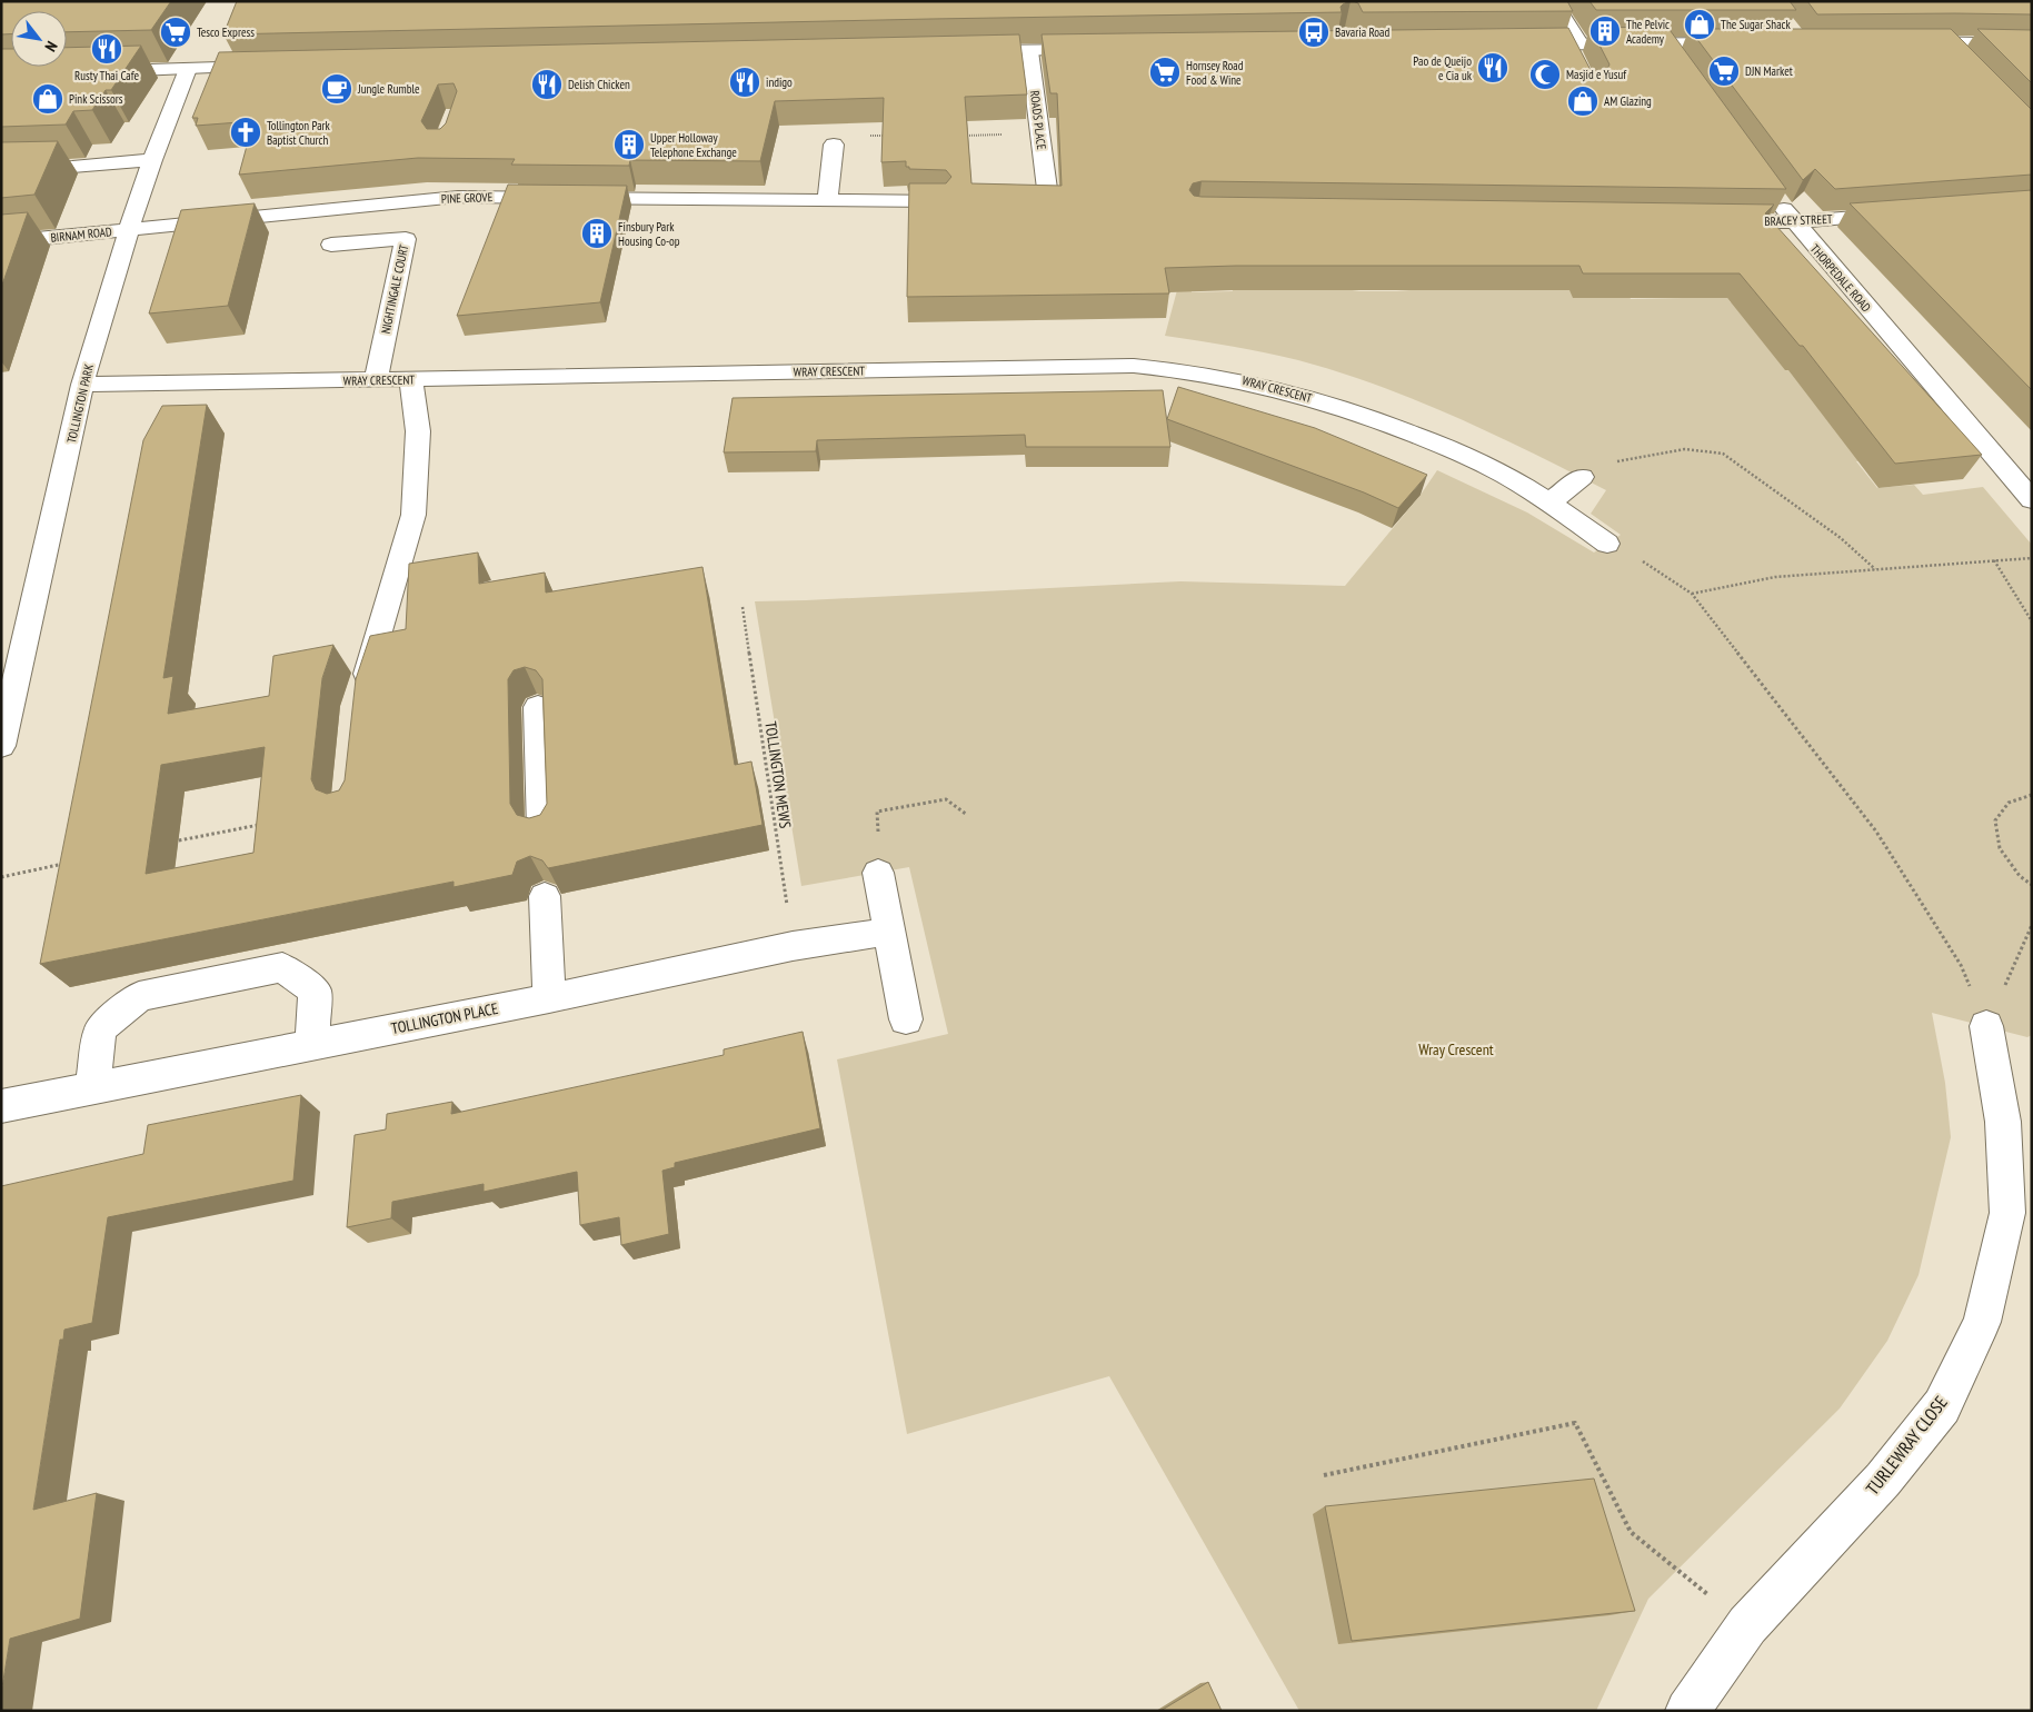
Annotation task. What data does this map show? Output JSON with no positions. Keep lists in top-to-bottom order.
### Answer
{
  "streets": {
    "street": [
      "ROADS PLACE",
      "PINE GROVE",
      "BRACEY STREET",
      "BIRNAM ROAD",
      "THORPEDALE ROAD",
      "NIGHTINGALE COURT",
      "WRAY CRESCENT",
      "TOLLINGTON PARK",
      "TOLLINGTON PLACE",
      "TURLEWRAY CLOSE"
    ],
    "path": ["TOLLINGTON MEWS"]
  },
  "crossings": [
    ["PINE GROVE", "BIRNAM ROAD"],
    ["PINE GROVE", "TOLLINGTON PARK"],
    ["BRACEY STREET", "THORPEDALE ROAD"],
    ["BIRNAM ROAD", "TOLLINGTON PARK"],
    ["NIGHTINGALE COURT", "WRAY CRESCENT"],
    ["WRAY CRESCENT", "TOLLINGTON PARK"],
    ["TOLLINGTON MEWS", "TOLLINGTON PLACE"]
  ],
  "parks": ["Wray Crescent"],
  "places": {
    "shop": ["The Sugar Shack", "Pink Scissors", "AM Glazing"],
    "building": ["The Pelvic Academy", "Upper Holloway Telephone Exchange", "Finsbury Park Housing Co-op"],
    "supermarket": ["Tesco Express", "DJN Market", "Hornsey Road Food & Wine"],
    "bus stop": ["Bavaria Road"],
    "restaurant": [
      "Rusty Thai Cafe",
      "Pao de Queijo e Cia uk",
      "indigo",
      "Delish Chicken"
    ],
    "mosque": ["Masjid e Yusuf"],
    "cafe": ["Jungle Rumble"],
    "church": ["Tollington Park Baptist Church"]
  },
  "north": "bottom right"
}
